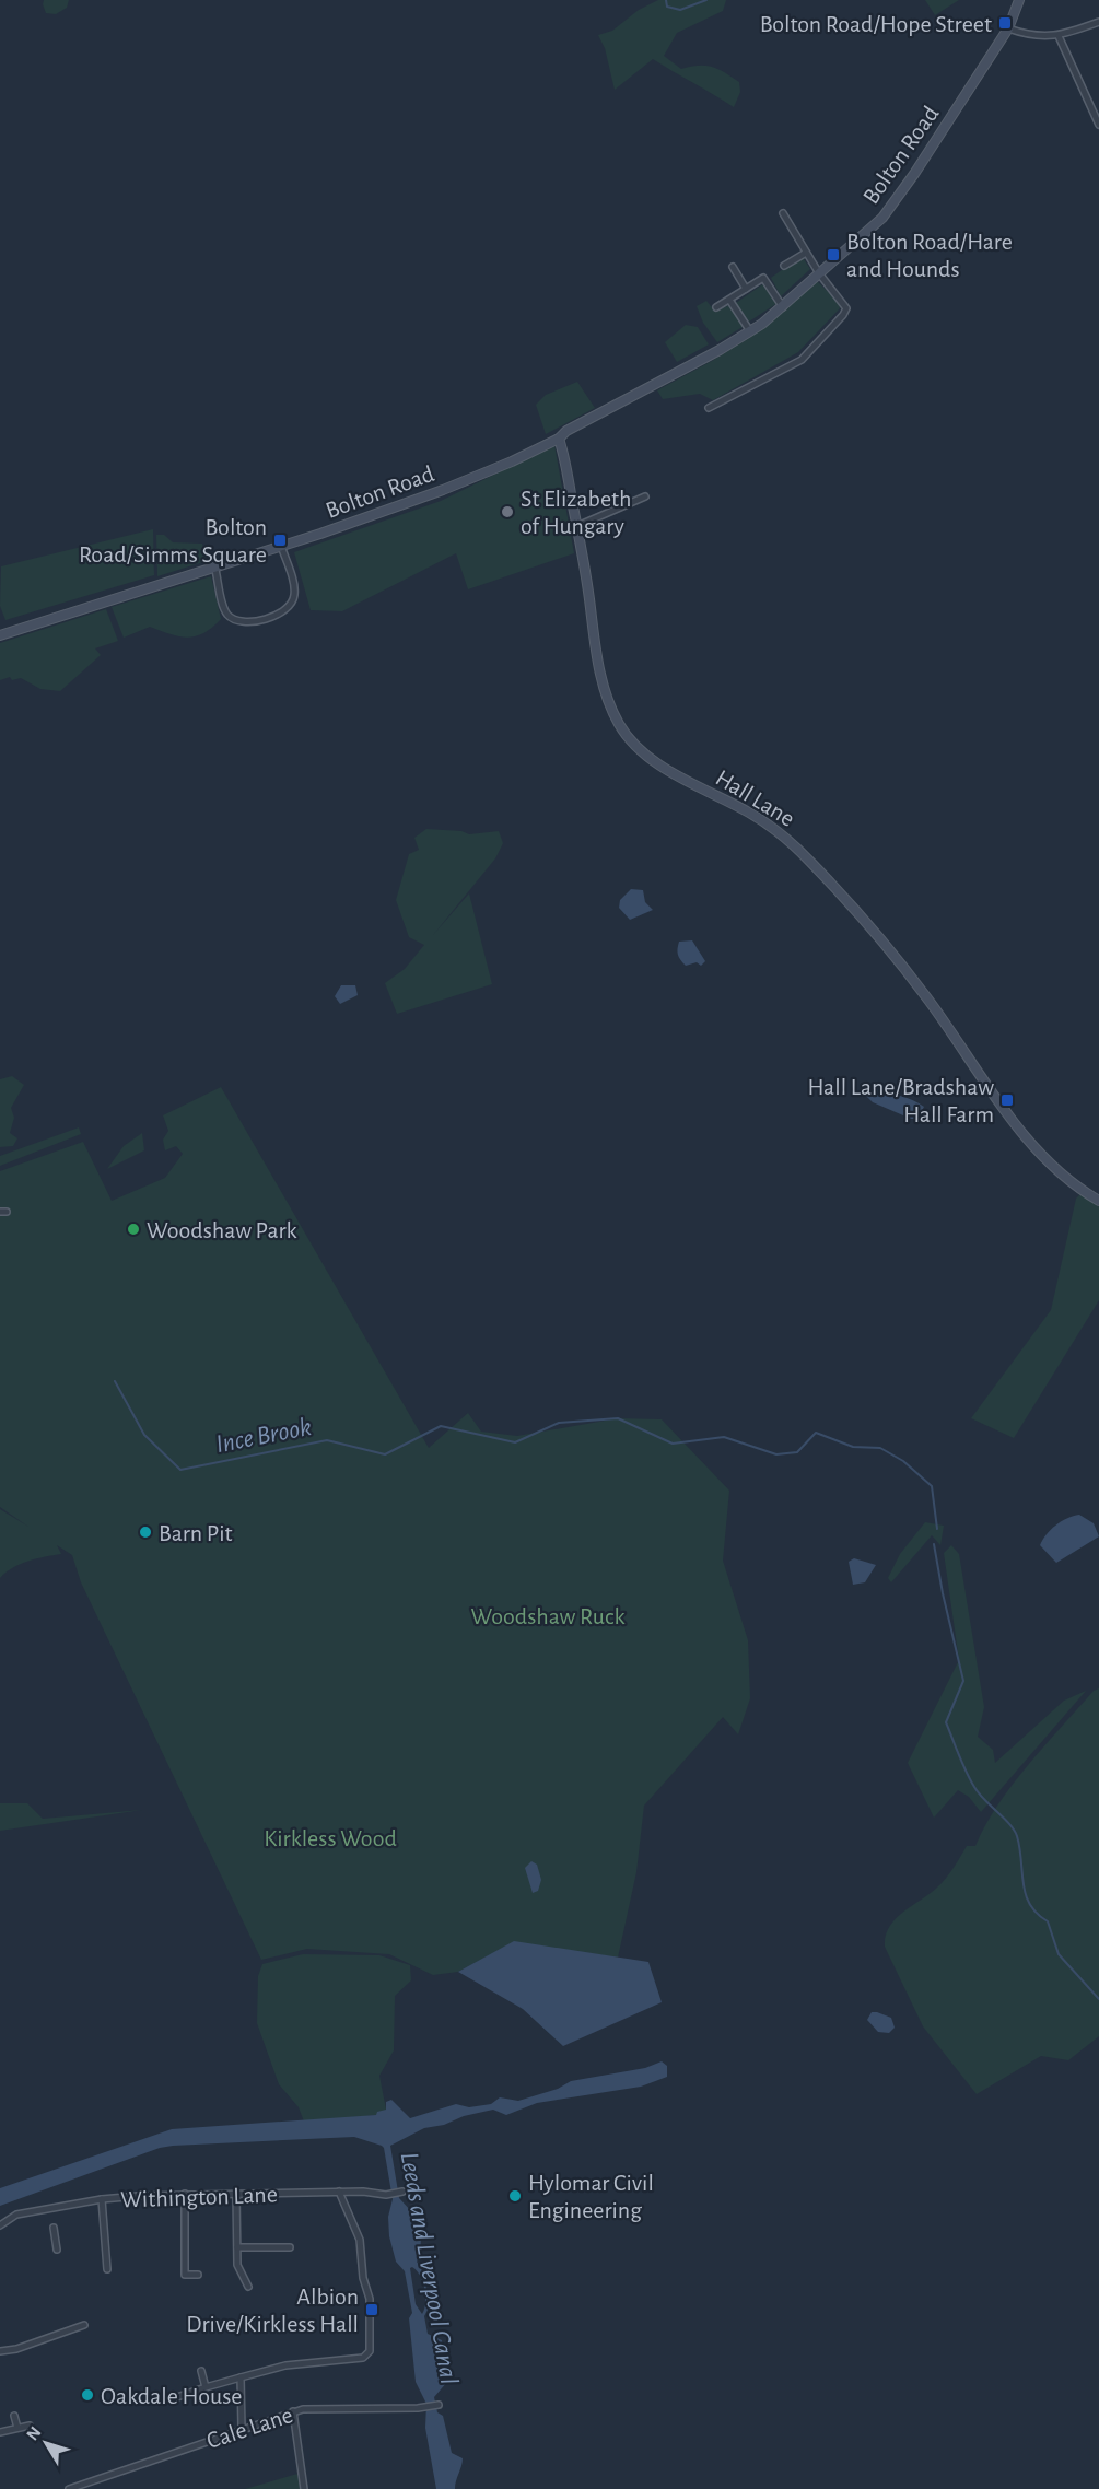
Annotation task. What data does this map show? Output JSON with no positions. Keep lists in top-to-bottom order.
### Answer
{
  "streets": {
    "main road": ["Bolton Road", "Hall Lane"],
    "street": ["Withington Lane", "Cale Lane"]
  },
  "crossings": [
    ["Bolton Road", "Hall Lane"]
  ],
  "water": ["Ince Brook", "Leeds and Liverpool Canal"],
  "parks": ["Woodshaw Ruck", "Kirkless Wood"],
  "places": {
    "transit": [
      "Bolton Road/Hope Street",
      "Bolton Road/Hare and Hounds",
      "Bolton Road/Simms Square",
      "Hall Lane/Bradshaw Hall Farm",
      "Albion Drive/Kirkless Hall"
    ],
    "other": [
      "St Elizabeth of Hungary",
      "Woodshaw Park",
      "Barn Pit",
      "Hylomar Civil Engineering",
      "Oakdale House"
    ]
  },
  "north": "top left"
}
